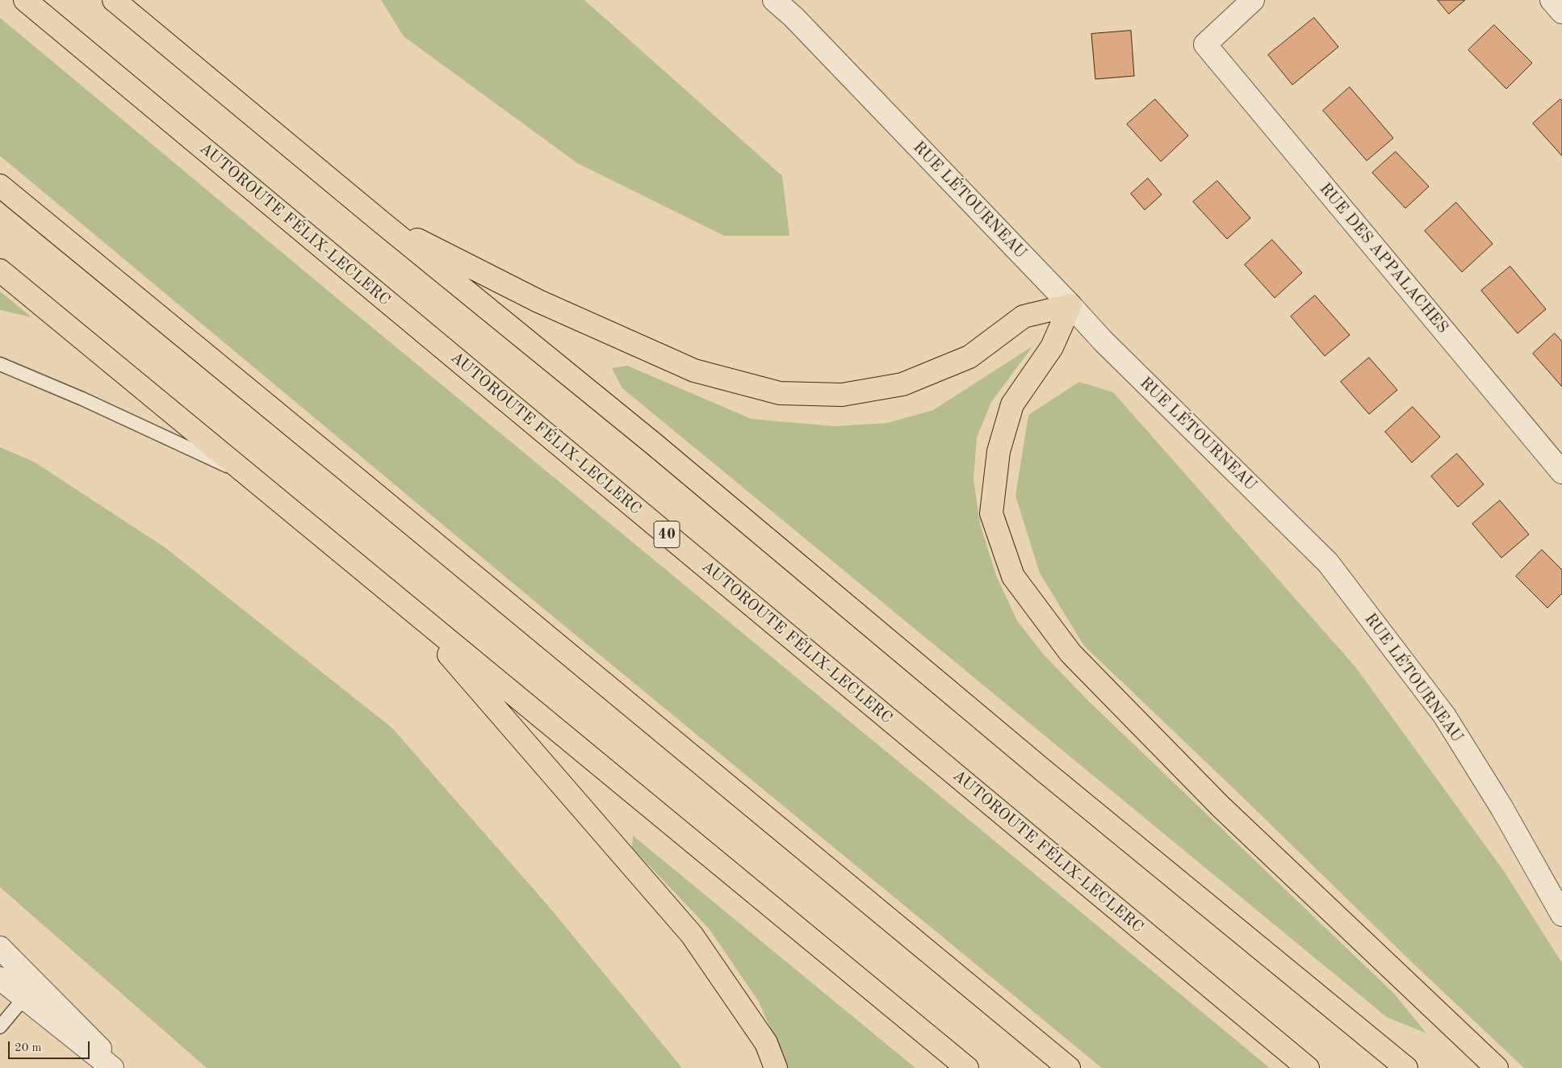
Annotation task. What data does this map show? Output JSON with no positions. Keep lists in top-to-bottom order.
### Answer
{
  "streets": {
    "highway": ["AUTOROUTE FÉLIX-LECLERC", "40"],
    "street": ["RUE LÉTOURNEAU", "RUE DES APPALACHES"]
  },
  "scale_bar": "20 m"
}
